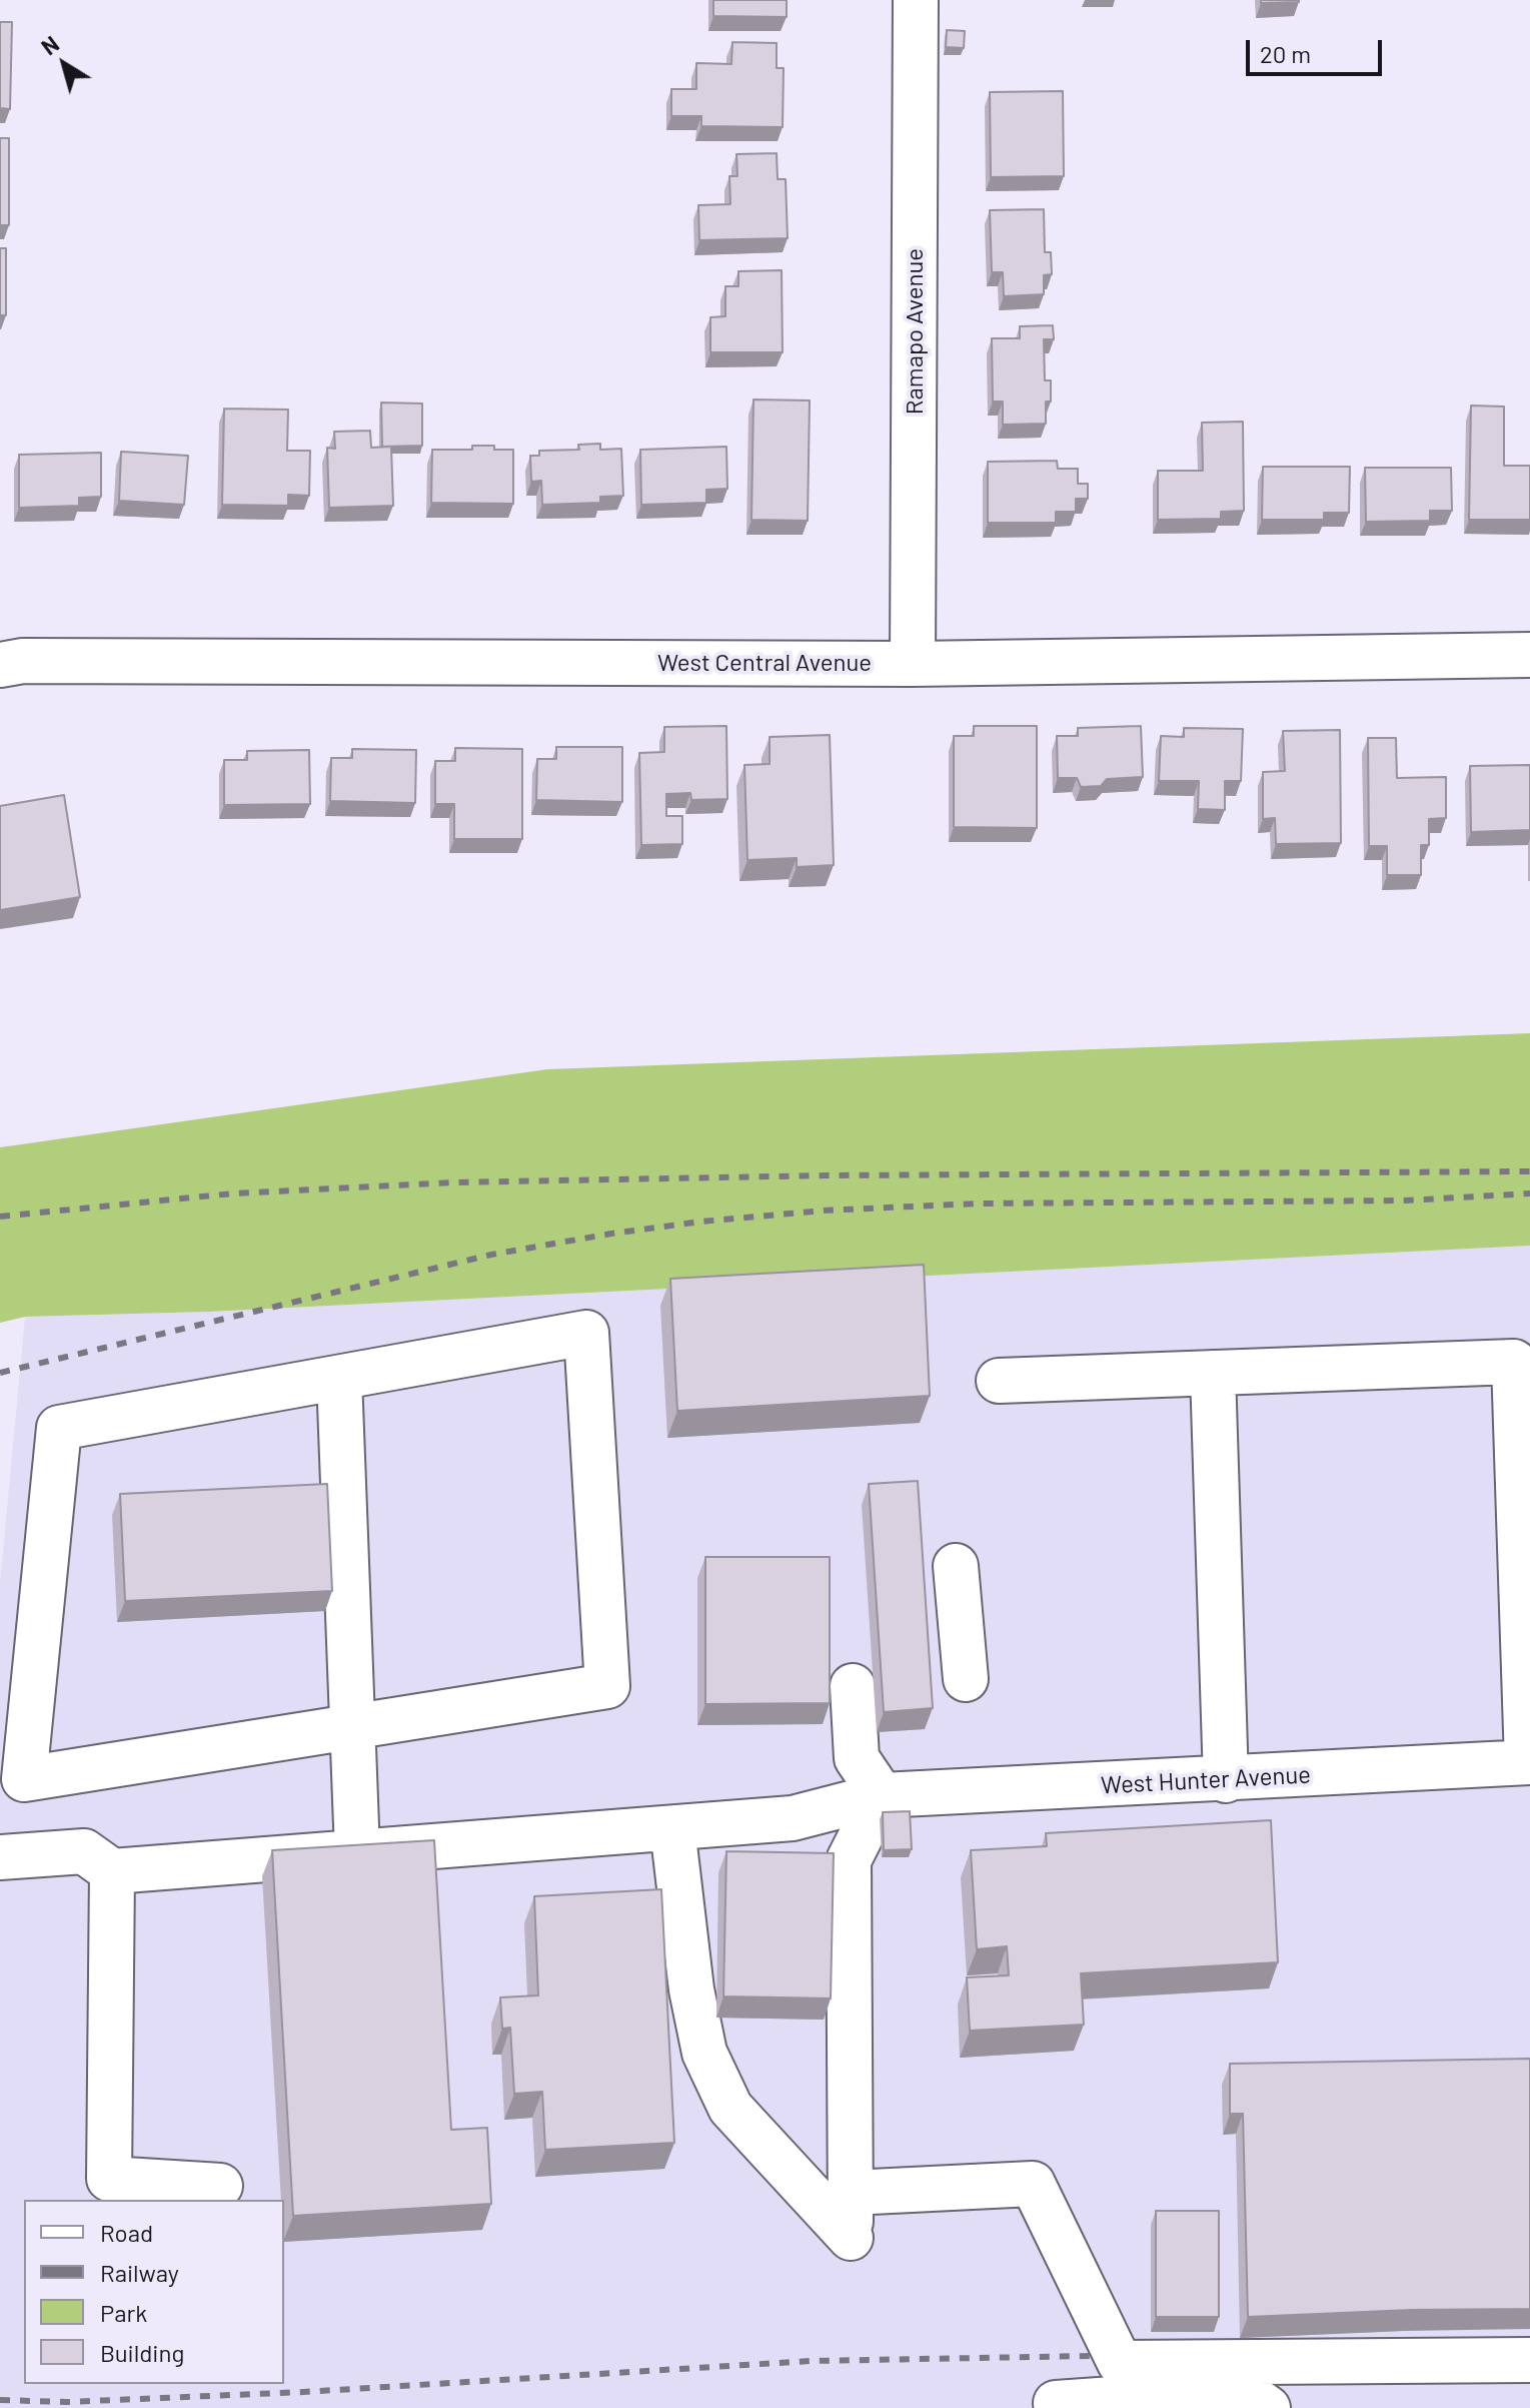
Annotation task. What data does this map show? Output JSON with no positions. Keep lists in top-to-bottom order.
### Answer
{
  "streets": {
    "street": ["Ramapo Avenue", "West Central Avenue", "West Hunter Avenue"]
  },
  "crossings": [
    ["Ramapo Avenue", "West Central Avenue"]
  ],
  "legend": [
    "Road",
    "Railway",
    "Park",
    "Building"
  ],
  "scale_bar": "20 m",
  "north": "top left"
}
